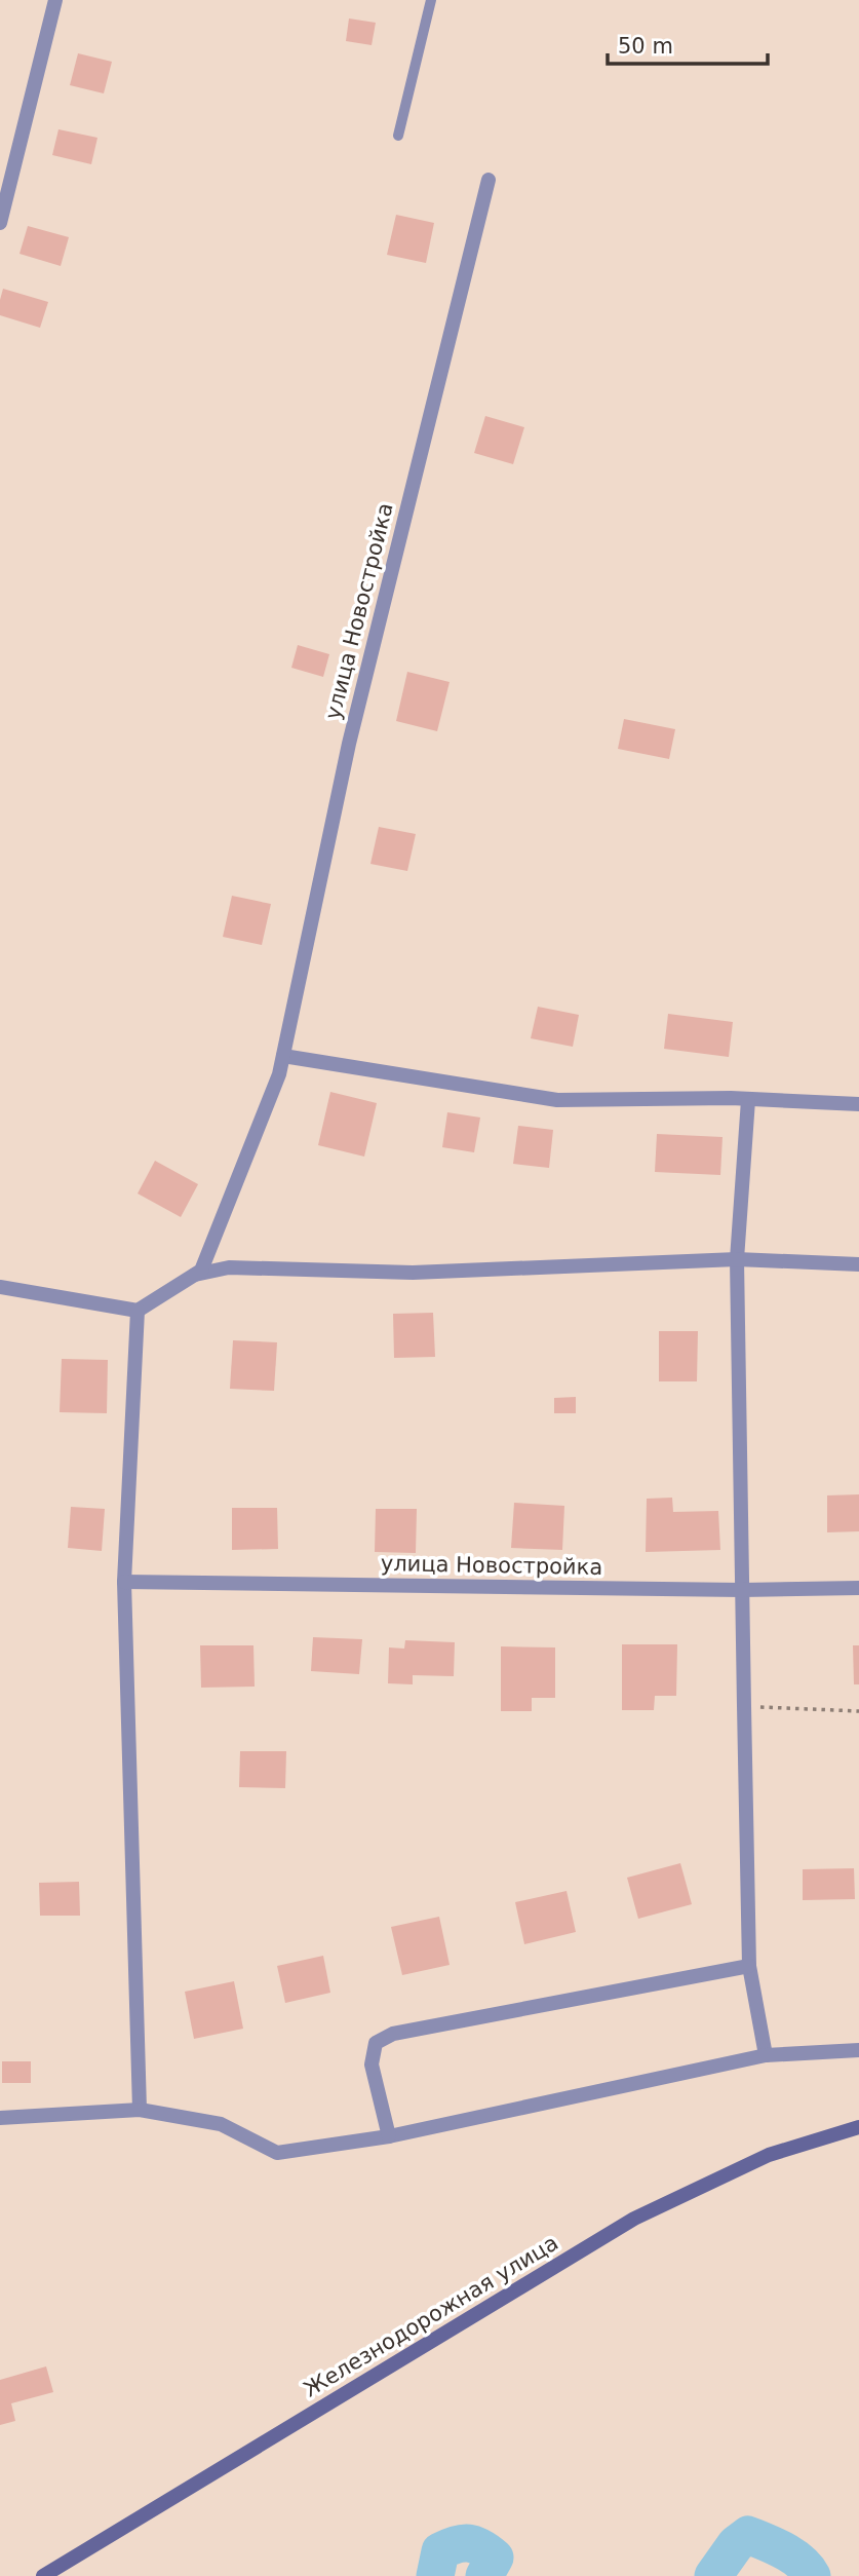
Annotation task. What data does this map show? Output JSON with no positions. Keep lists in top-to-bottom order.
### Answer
{
  "streets": {
    "street": ["улица Новостройка", "Железнодорожная улица"]
  },
  "scale_bar": "50 m"
}
